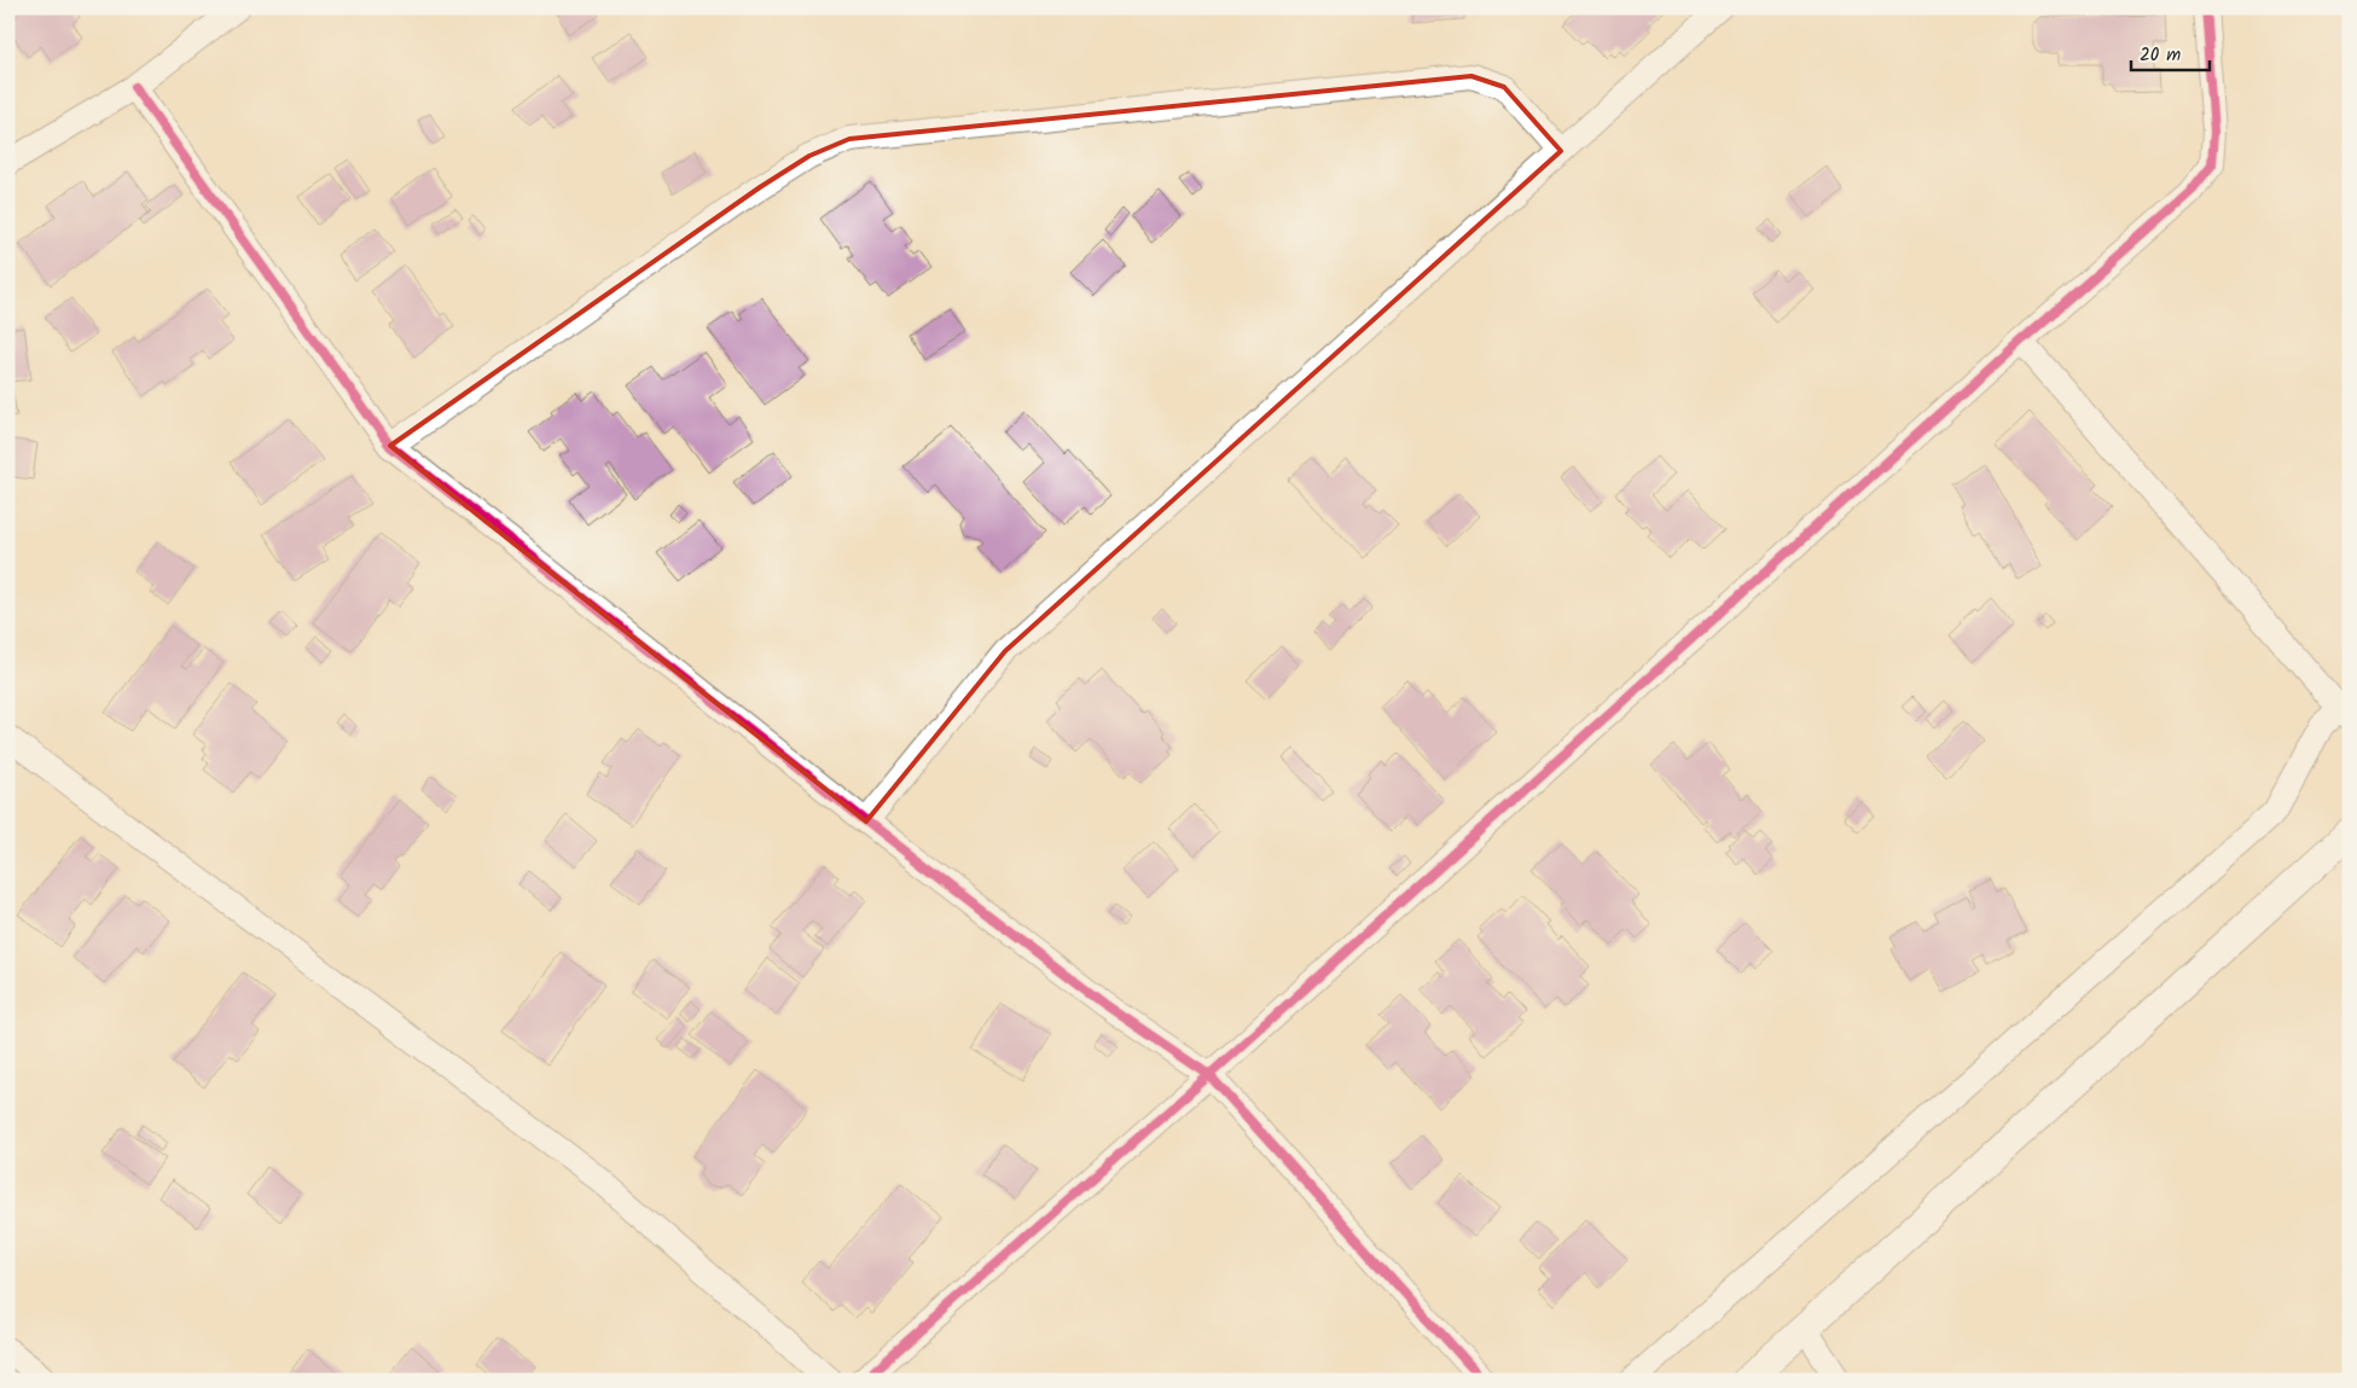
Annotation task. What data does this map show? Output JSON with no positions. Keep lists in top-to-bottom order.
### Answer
{
  "scale_bar": "20 m"
}
